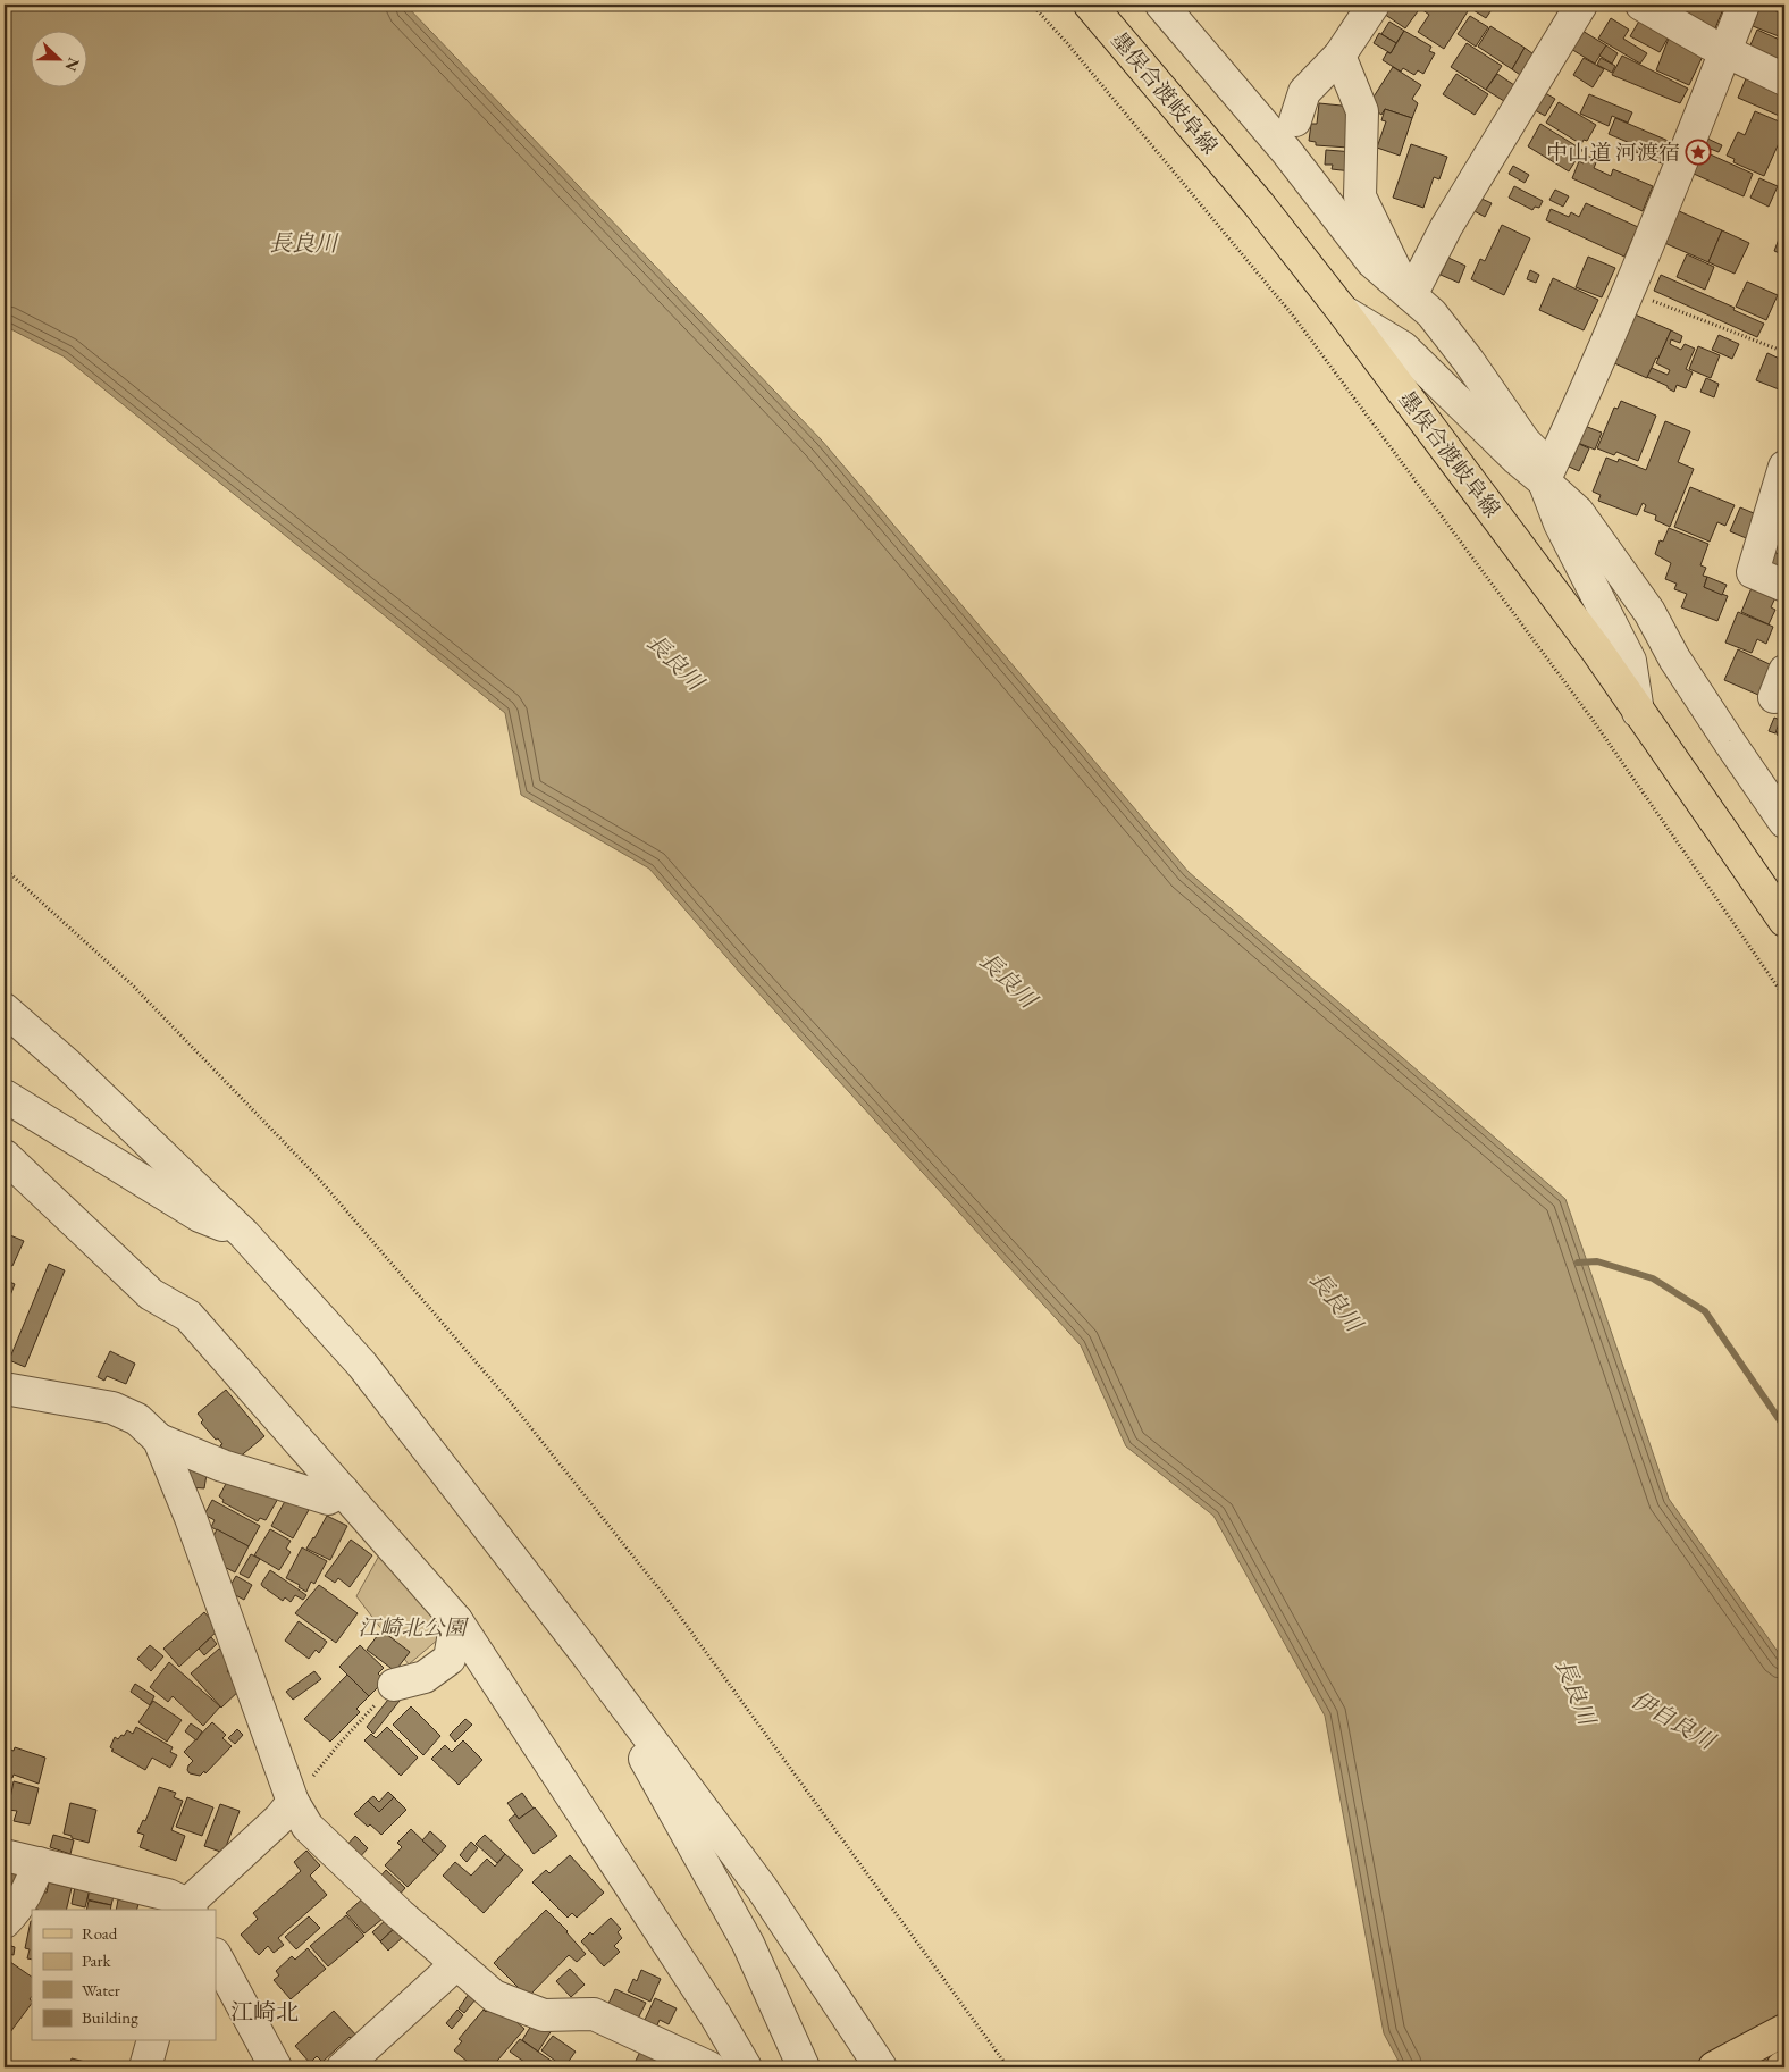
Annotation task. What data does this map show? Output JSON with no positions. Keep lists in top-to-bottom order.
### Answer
{
  "streets": {
    "main road": ["墨俣合渡岐阜線"]
  },
  "districts": ["江崎北"],
  "water": ["長良川", "伊自良川"],
  "parks": ["江崎北公園"],
  "places": {
    "place": ["中山道 河渡宿"]
  },
  "legend": [
    "Road",
    "Park",
    "Water",
    "Building"
  ],
  "north": "right"
}
